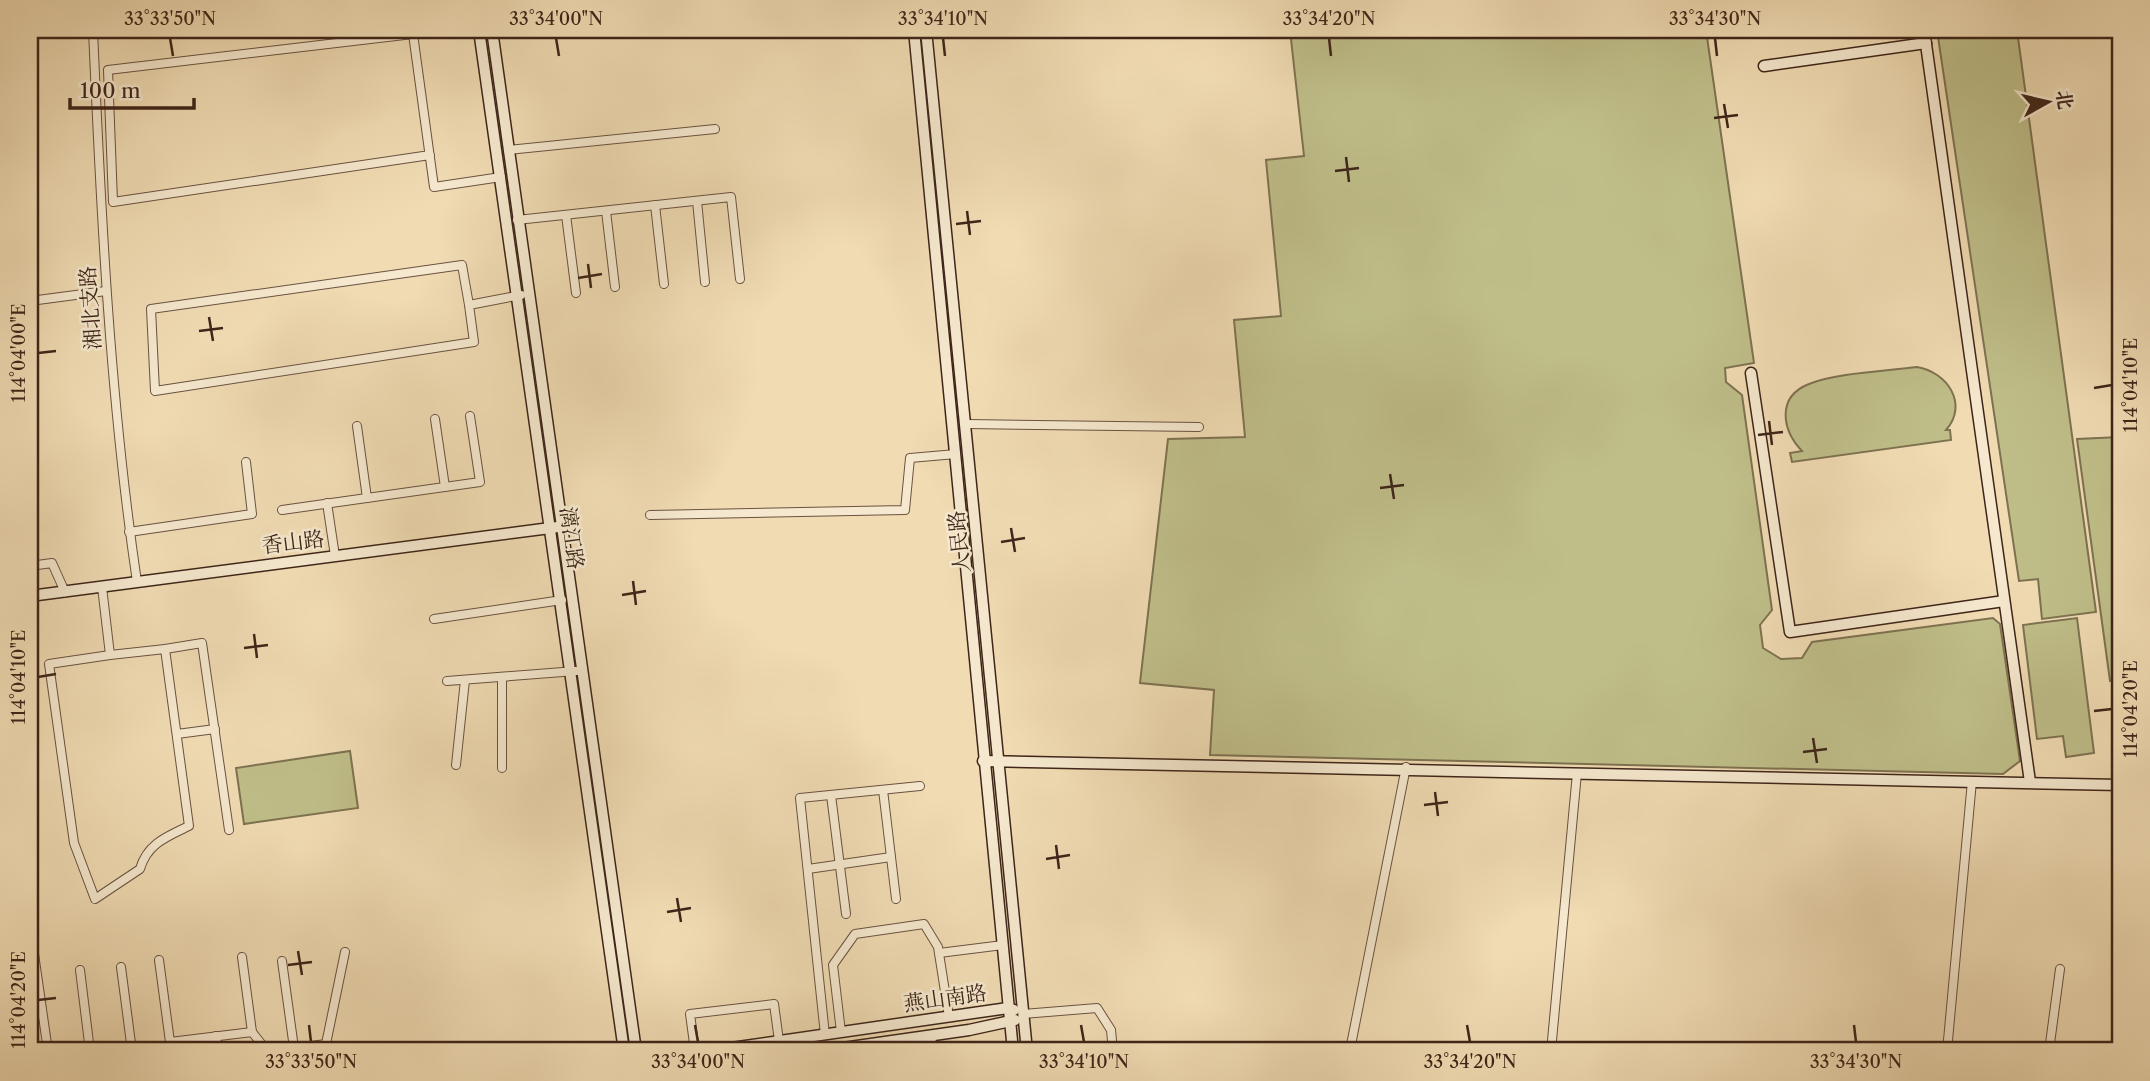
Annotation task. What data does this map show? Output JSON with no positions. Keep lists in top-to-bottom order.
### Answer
{
  "streets": {
    "street": [
      "湘北支路",
      "漓江路",
      "香山路",
      "人民路",
      "燕山南路"
    ]
  },
  "crossings": [
    ["湘北支路", "香山路"],
    ["漓江路", "香山路"],
    ["人民路", "燕山南路"]
  ],
  "scale_bar": "100 m",
  "north": "right",
  "coordinates": [
    "33°33'50\"N",
    "33°34'00\"N",
    "33°34'10\"N",
    "33°34'20\"N",
    "33°34'30\"N",
    "114°04'00\"E",
    "114°04'10\"E",
    "114°04'20\"E"
  ]
}
